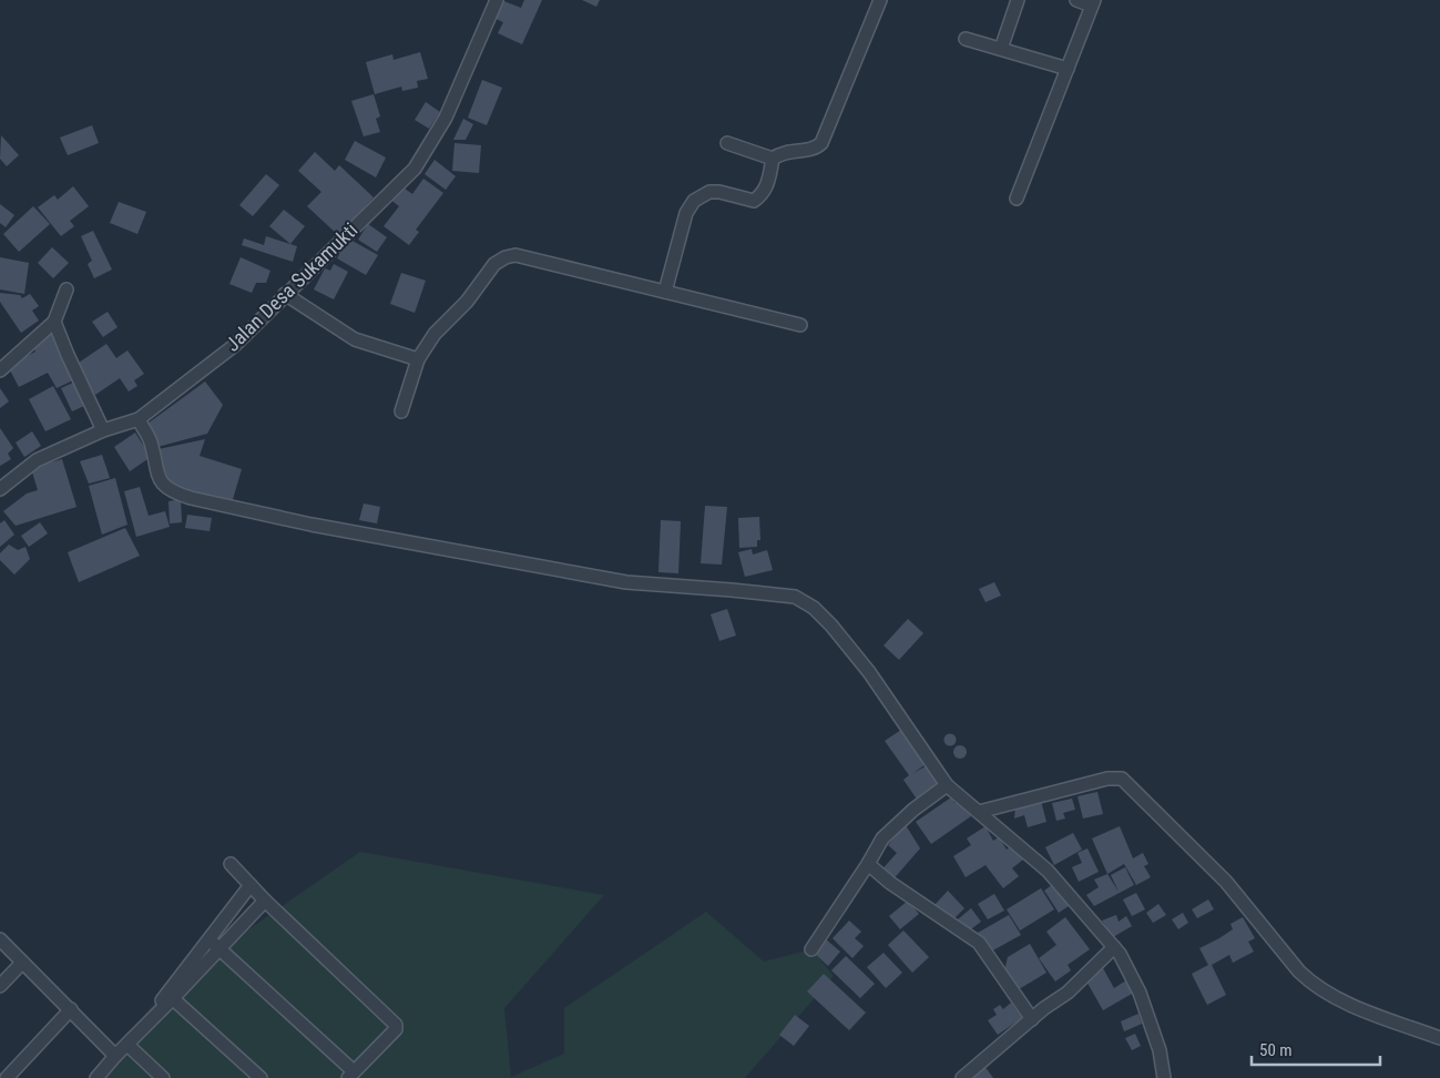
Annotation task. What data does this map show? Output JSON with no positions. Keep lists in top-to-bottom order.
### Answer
{
  "streets": {
    "street": ["Jalan Desa Sukamukti"]
  },
  "scale_bar": "50 m"
}
